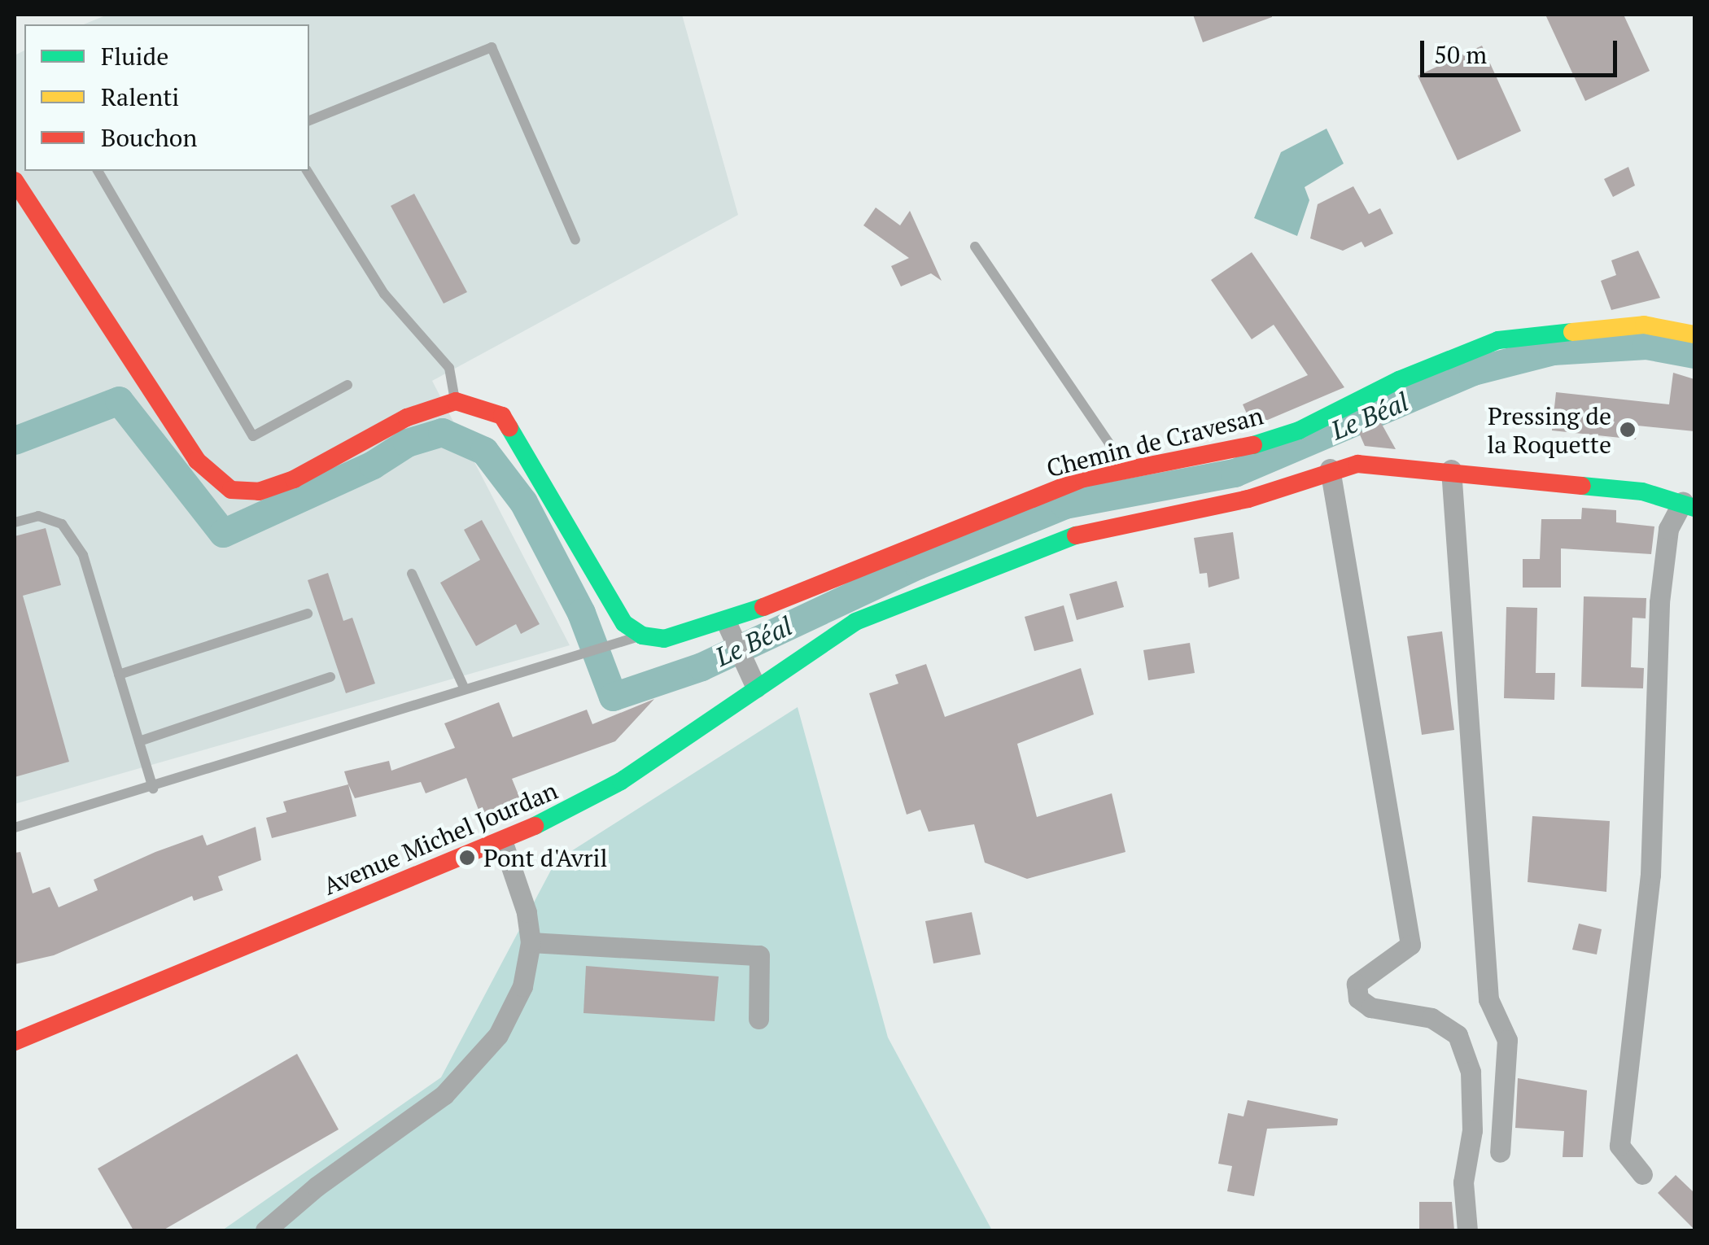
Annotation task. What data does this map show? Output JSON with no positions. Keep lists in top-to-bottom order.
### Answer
{
  "streets": {
    "street": ["Chemin de Cravesan", "Avenue Michel Jourdan"]
  },
  "water": ["Le Béal"],
  "places": ["Pressing de la Roquette", "Pont d'Avril"],
  "legend": ["Fluide", "Ralenti", "Bouchon"],
  "scale_bar": "50 m"
}
